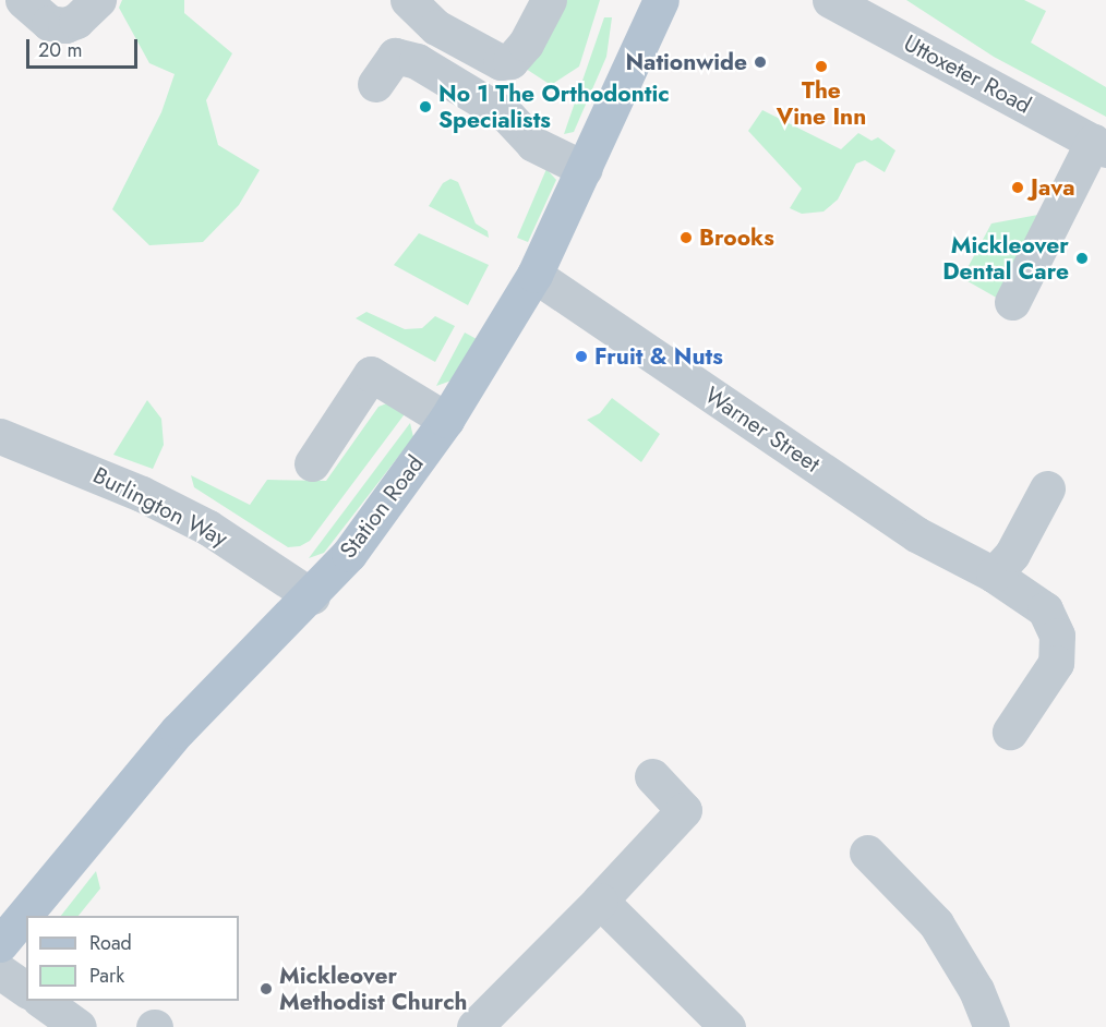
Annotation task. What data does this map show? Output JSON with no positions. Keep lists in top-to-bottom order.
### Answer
{
  "streets": {
    "main road": ["Station Road"],
    "street": ["Uttoxeter Road", "Warner Street", "Burlington Way"]
  },
  "crossings": [
    ["Warner Street", "Station Road"],
    ["Burlington Way", "Station Road"]
  ],
  "places": [
    "Nationwide",
    "The Vine Inn",
    "No 1 The Orthodontic Specialists",
    "Java",
    "Brooks",
    "Mickleover Dental Care",
    "Fruit & Nuts",
    "Mickleover Methodist Church"
  ],
  "legend": ["Road", "Park"],
  "scale_bar": "20 m"
}
